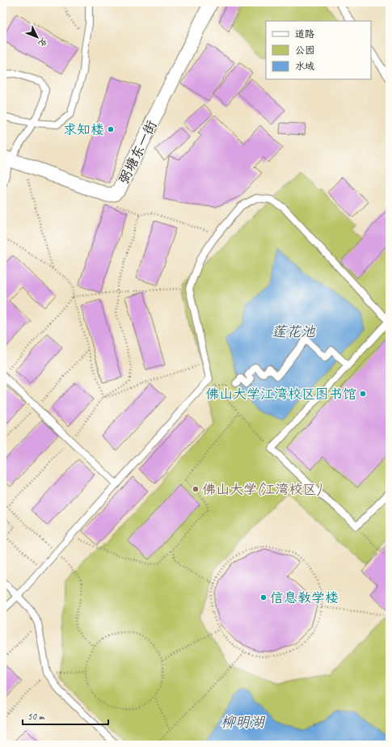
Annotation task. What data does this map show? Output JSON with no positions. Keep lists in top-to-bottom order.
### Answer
{
  "streets": {
    "street": ["弼塘东一街"]
  },
  "water": ["莲花池", "柳明湖"],
  "places": [
    "求知楼",
    "佛山大学江湾校区图书馆",
    "佛山大学(江湾校区)",
    "信息教学楼"
  ],
  "legend": ["道路", "公园", "水域"],
  "scale_bar": "50 m",
  "north": "bottom right"
}
